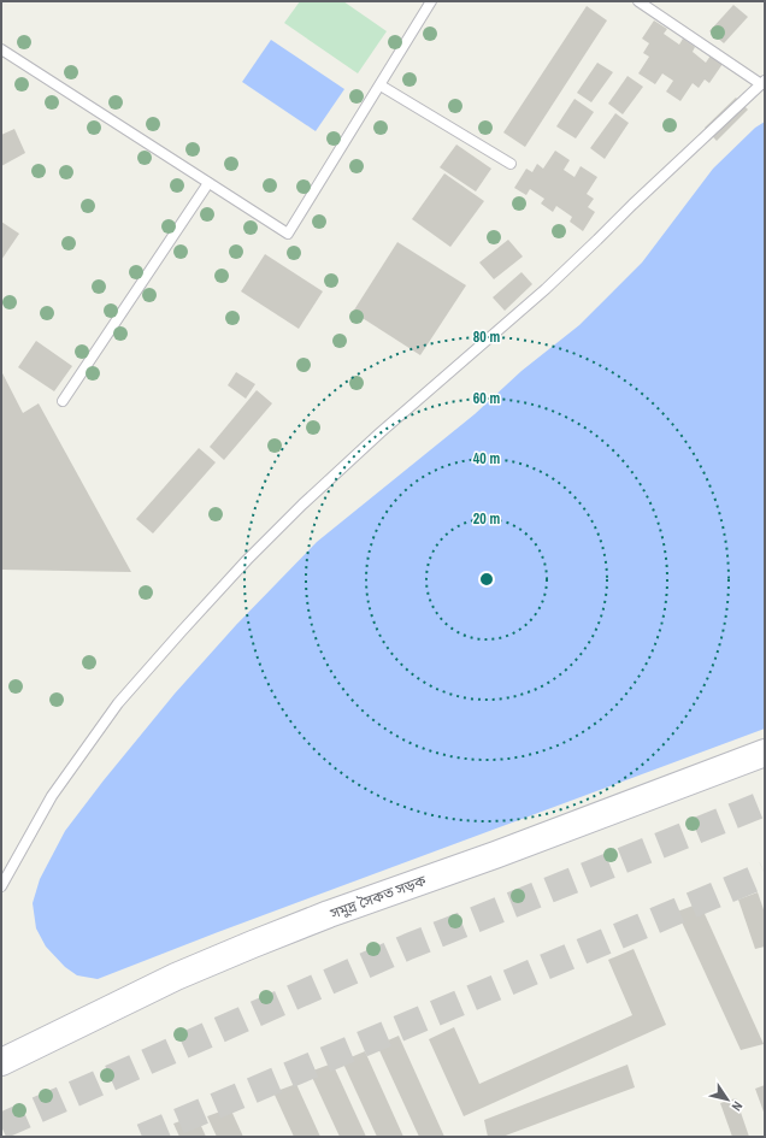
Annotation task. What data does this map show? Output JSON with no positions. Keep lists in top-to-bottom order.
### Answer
{
  "streets": {
    "main road": ["সমুদ্র সৈকত সড়ক"]
  },
  "north": "bottom right",
  "rings": [
    "80 m",
    "60 m",
    "40 m",
    "20 m"
  ]
}
